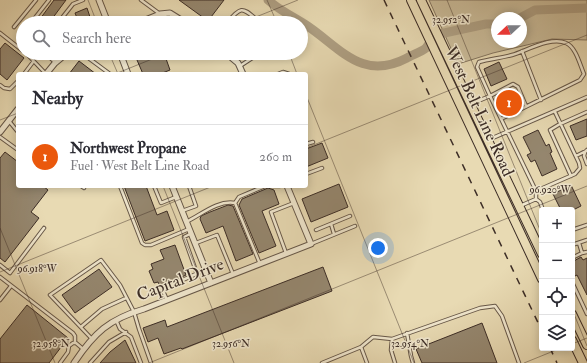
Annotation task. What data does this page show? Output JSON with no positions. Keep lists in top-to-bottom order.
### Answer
{
  "streets": {
    "main road": ["West Belt Line Road"],
    "street": ["Capital Drive"]
  },
  "north": "left",
  "page": {
    "search": "Search here",
    "heading": "Nearby",
    "pins": "1",
    "list": [
      {
        "mark": "1",
        "name": "Northwest Propane",
        "note": "Fuel · West Belt Line Road",
        "value": "260 m"
      }
    ],
    "map_buttons": ["+", "−"]
  },
  "coordinates": [
    "32.952°N",
    "96.920°W",
    "96.918°W",
    "32.958°N",
    "32.956°N",
    "32.954°N"
  ]
}
